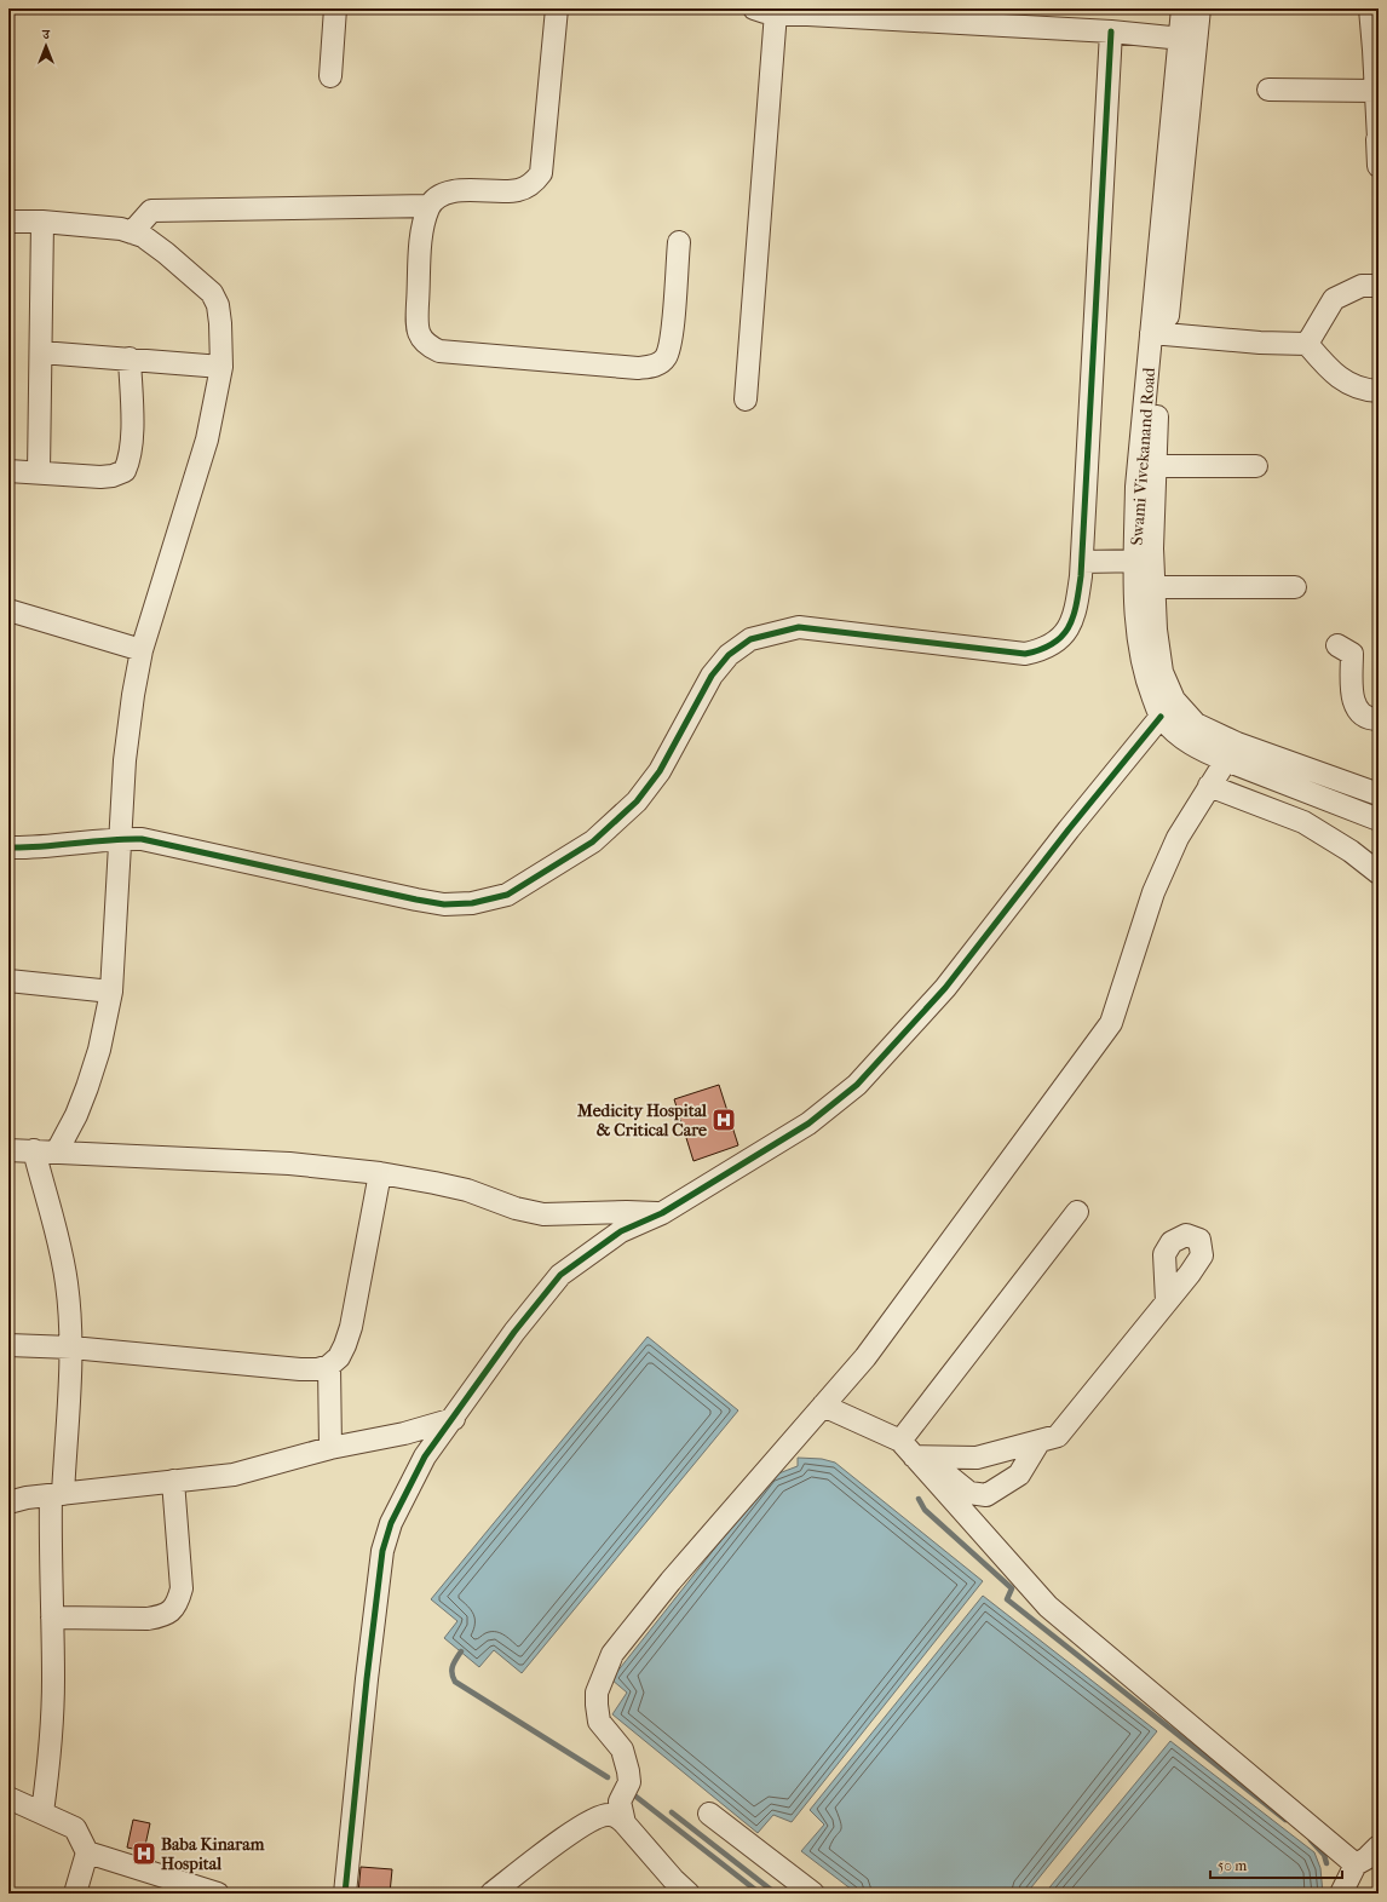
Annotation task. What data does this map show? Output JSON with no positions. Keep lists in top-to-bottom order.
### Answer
{
  "streets": {
    "street": ["Swami Vivekanand Road"]
  },
  "places": {
    "hospital": ["Medicity Hospital & Critical Care", "Baba Kinaram Hospital"]
  },
  "scale_bar": "50 m",
  "north": "top"
}
